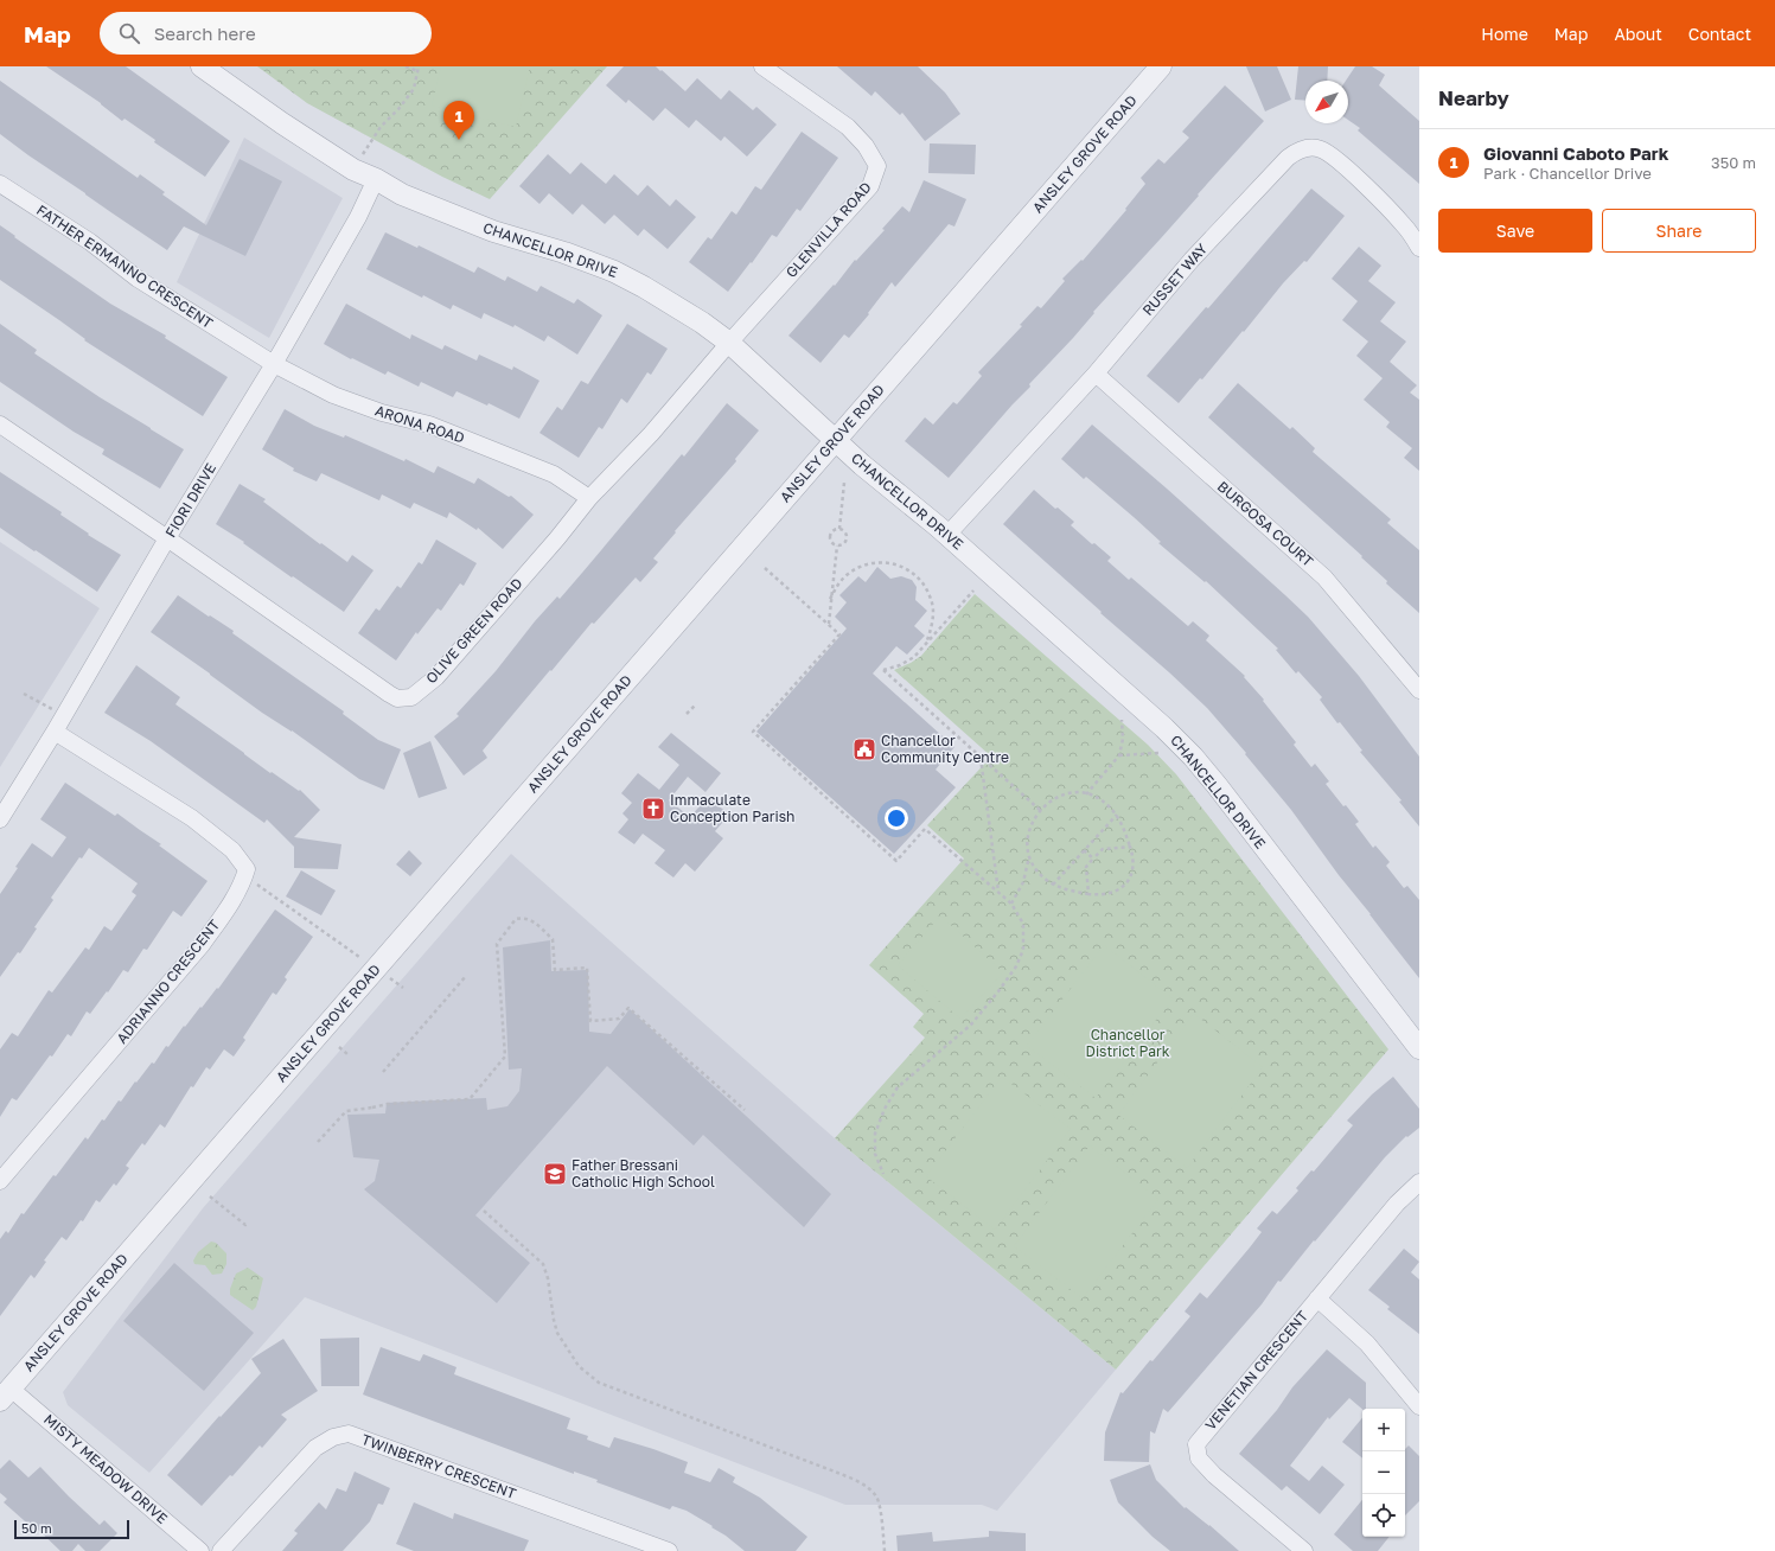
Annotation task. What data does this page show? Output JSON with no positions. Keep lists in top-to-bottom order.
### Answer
{
  "streets": {
    "street": [
      "ANSLEY GROVE ROAD",
      "GLENVILLA ROAD",
      "CHANCELLOR DRIVE",
      "FATHER ERMANNO CRESCENT",
      "RUSSET WAY",
      "ARONA ROAD",
      "FIORI DRIVE",
      "BURGOSA COURT",
      "OLIVE GREEN ROAD",
      "ADRIANNO CRESCENT",
      "VENETIAN CRESCENT",
      "TWINBERRY CRESCENT",
      "MISTY MEADOW DRIVE"
    ]
  },
  "crossings": [
    ["ANSLEY GROVE ROAD", "CHANCELLOR DRIVE"],
    ["ANSLEY GROVE ROAD", "MISTY MEADOW DRIVE"],
    ["GLENVILLA ROAD", "CHANCELLOR DRIVE"],
    ["GLENVILLA ROAD", "OLIVE GREEN ROAD"],
    ["CHANCELLOR DRIVE", "RUSSET WAY"],
    ["CHANCELLOR DRIVE", "FIORI DRIVE"],
    ["CHANCELLOR DRIVE", "OLIVE GREEN ROAD"],
    ["FATHER ERMANNO CRESCENT", "ARONA ROAD"],
    ["FATHER ERMANNO CRESCENT", "FIORI DRIVE"],
    ["RUSSET WAY", "BURGOSA COURT"],
    ["ARONA ROAD", "FIORI DRIVE"],
    ["ARONA ROAD", "OLIVE GREEN ROAD"],
    ["FIORI DRIVE", "OLIVE GREEN ROAD"],
    ["FIORI DRIVE", "ADRIANNO CRESCENT"]
  ],
  "parks": ["Chancellor District Park"],
  "places": {
    "public building": ["Chancellor Community Centre"],
    "church": ["Immaculate Conception Parish"],
    "school or university": ["Father Bressani Catholic High School"]
  },
  "scale_bar": "50 m",
  "north": "bottom left",
  "page": {
    "header": "Map",
    "search": "Search here",
    "nav": [
      "Home",
      "Map",
      "About",
      "Contact"
    ],
    "heading": "Nearby",
    "pins": "1",
    "list": [
      {
        "mark": "1",
        "name": "Giovanni Caboto Park",
        "note": "Park · Chancellor Drive",
        "value": "350 m"
      }
    ],
    "buttons": ["Save", "Share"],
    "map_buttons": ["+", "−"],
    "scale": "50 m"
  }
}
